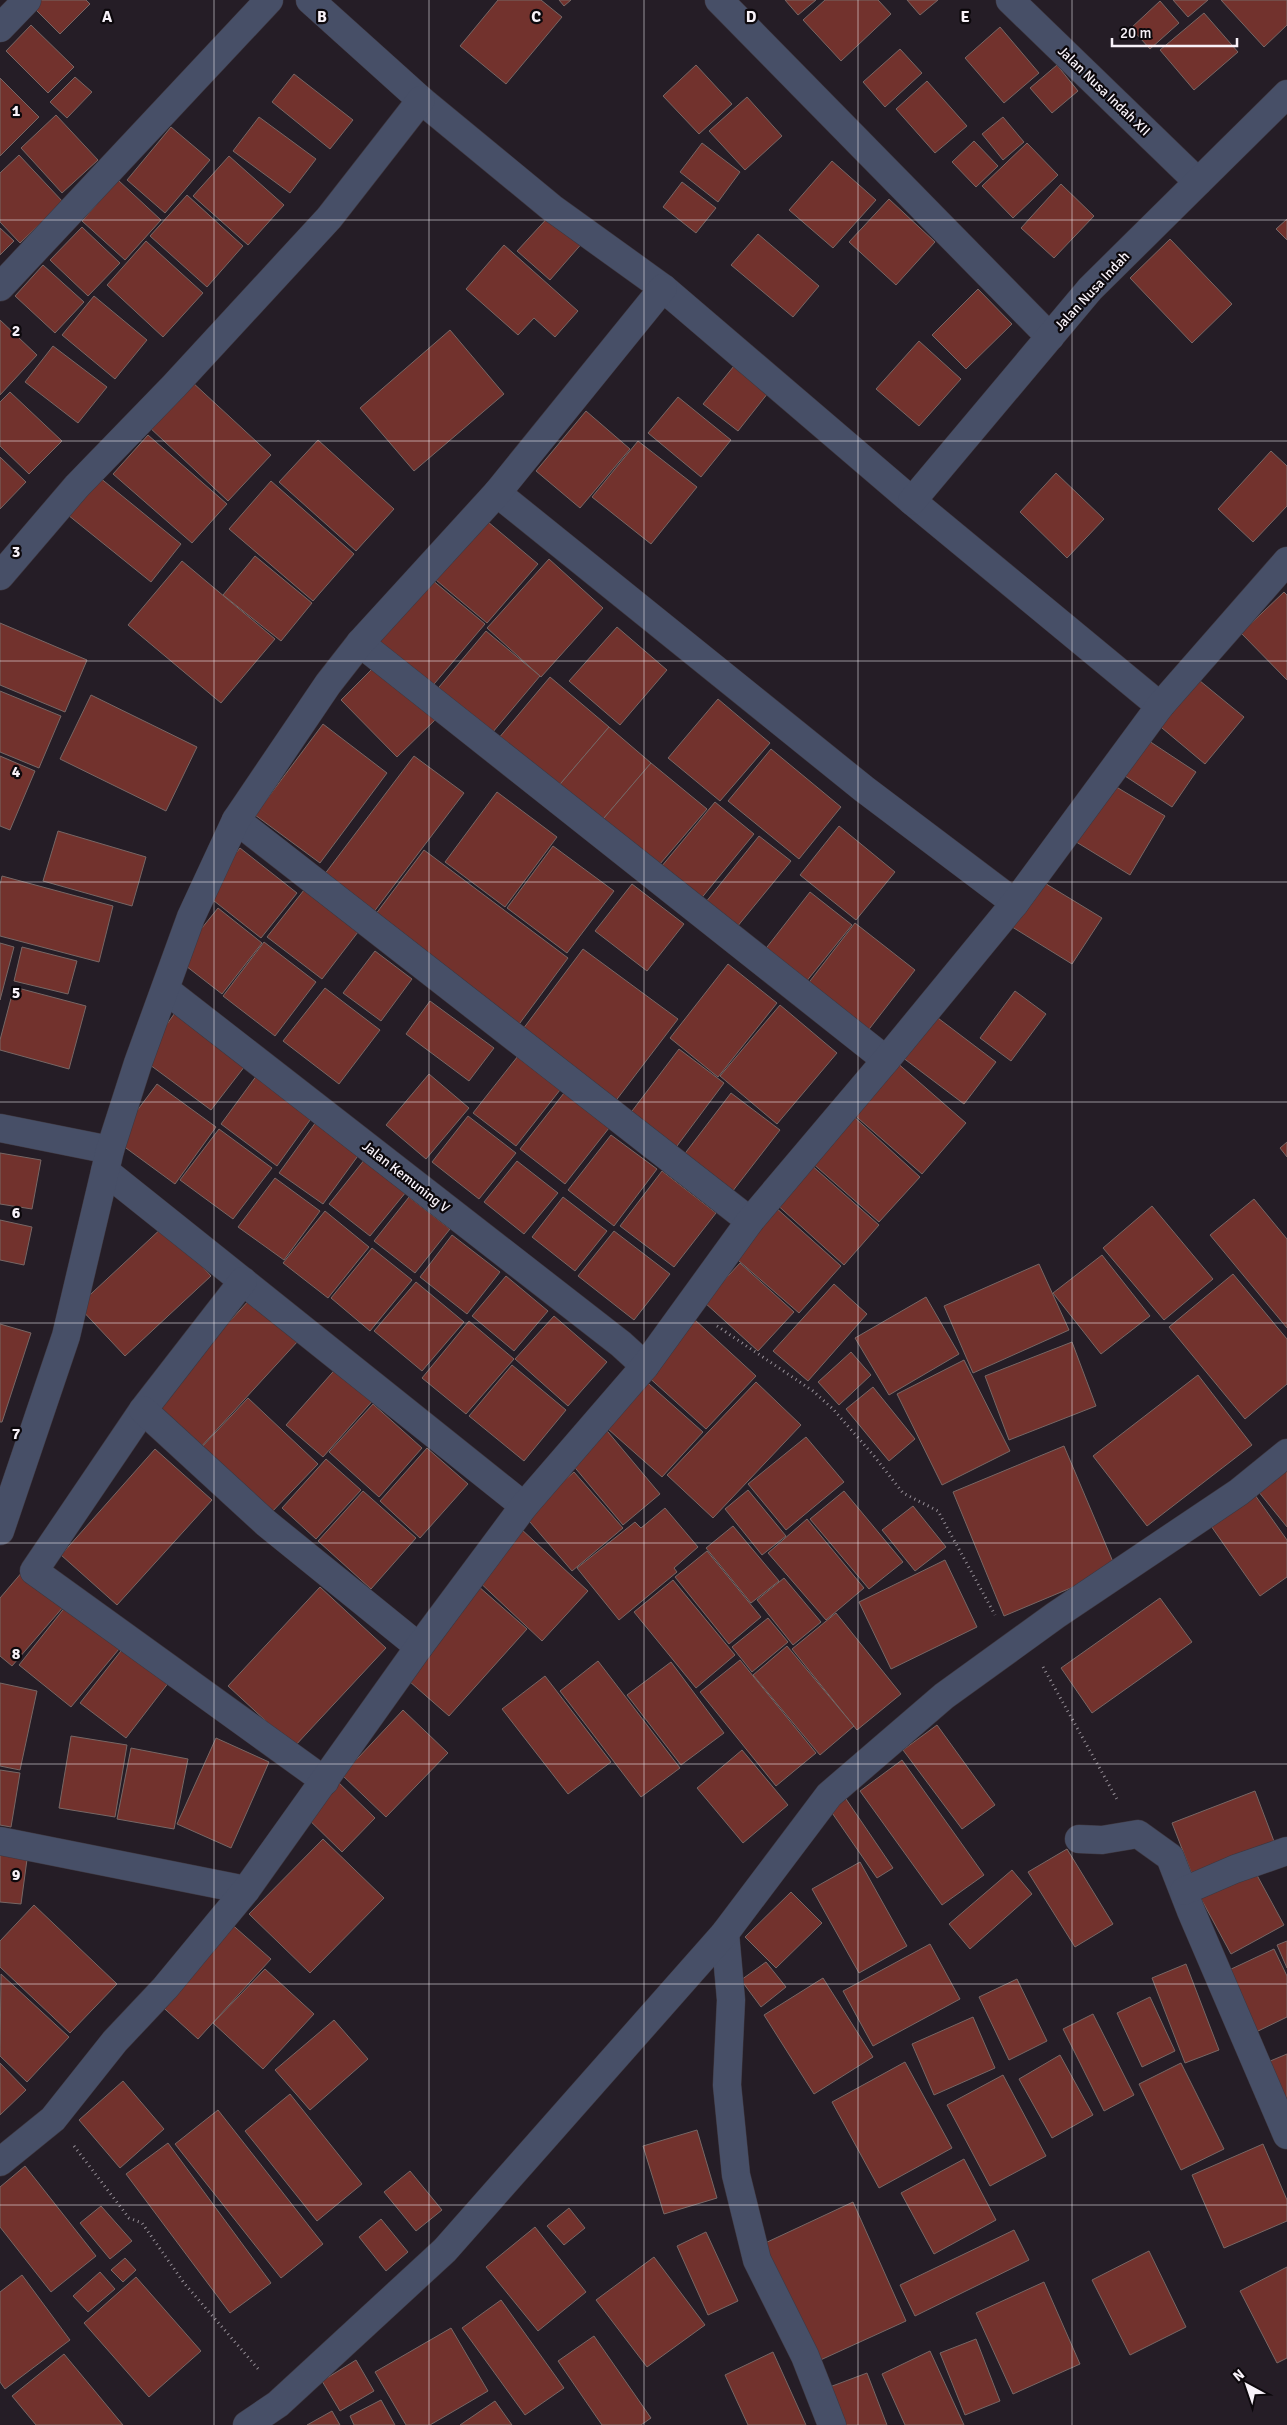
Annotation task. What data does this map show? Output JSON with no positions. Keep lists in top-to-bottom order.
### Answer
{
  "streets": {
    "street": ["Jalan Nusa Indah XII", "Jalan Nusa Indah", "Jalan Kemuning V"]
  },
  "crossings": [
    ["Jalan Nusa Indah XII", "Jalan Nusa Indah"]
  ],
  "scale_bar": "20 m",
  "north": "top left",
  "grid": {
    "columns": [
      "A",
      "B",
      "C",
      "D",
      "E"
    ],
    "rows": [
      "1",
      "2",
      "3",
      "4",
      "5",
      "6",
      "7",
      "8",
      "9"
    ]
  }
}
